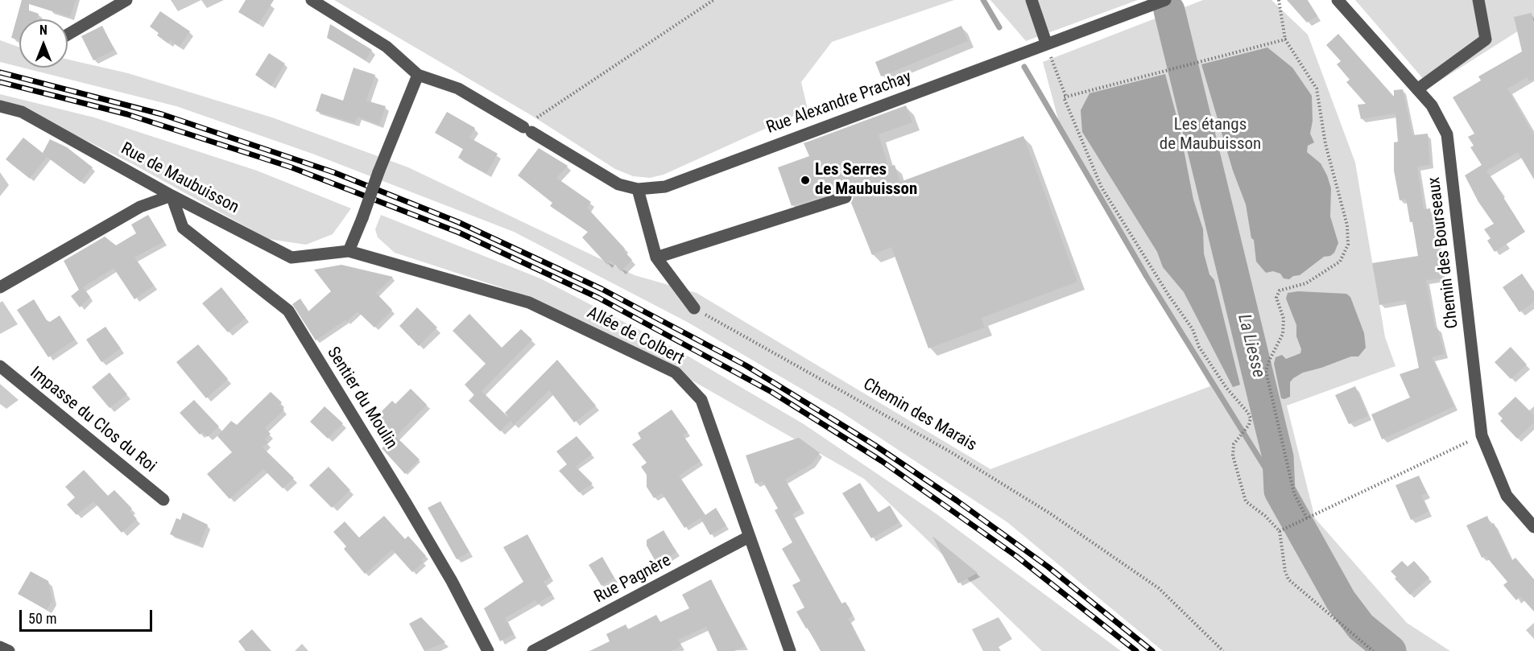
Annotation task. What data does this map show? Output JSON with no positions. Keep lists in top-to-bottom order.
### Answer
{
  "streets": {
    "street": [
      "Rue Alexandre Prachay",
      "Rue de Maubuisson",
      "Chemin des Bourseaux",
      "Allée de Colbert",
      "Sentier du Moulin",
      "Impasse du Clos du Roi",
      "Rue Pagnère"
    ],
    "path": ["Chemin des Marais"]
  },
  "crossings": [
    ["Rue de Maubuisson", "Allée de Colbert"],
    ["Rue de Maubuisson", "Sentier du Moulin"],
    ["Allée de Colbert", "Rue Pagnère"]
  ],
  "water": ["La Liesse"],
  "parks": ["Les étangs de Maubuisson"],
  "places": ["Les Serres de Maubuisson"],
  "scale_bar": "50 m",
  "north": "top"
}
